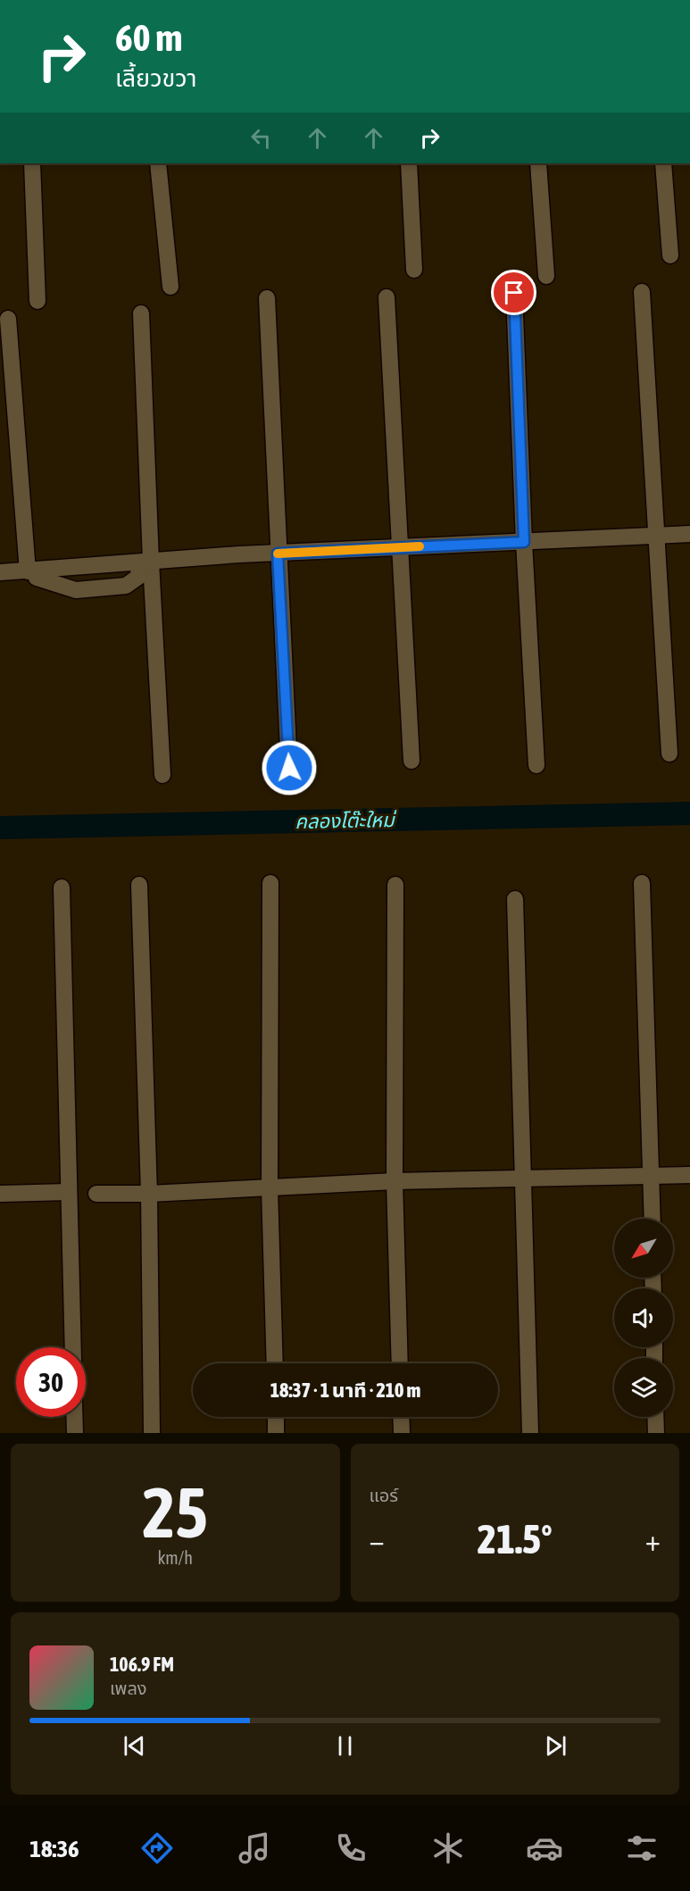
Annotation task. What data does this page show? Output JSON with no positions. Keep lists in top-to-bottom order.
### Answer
{
  "water": ["คลองโต๊ะใหม่"],
  "north": "bottom left",
  "page": {
    "turn": ["60 m", "เลี้ยวขวา"],
    "limit": "30",
    "trip": "18:37 · 1 นาที · 210 m",
    "tile": [
      ["25", "km/h"],
      "แอร์"
    ],
    "heat": ["−", "21.5°", "+"],
    "song": ["106.9 FM", "เพลง"],
    "tabs": "18:36"
  }
}
